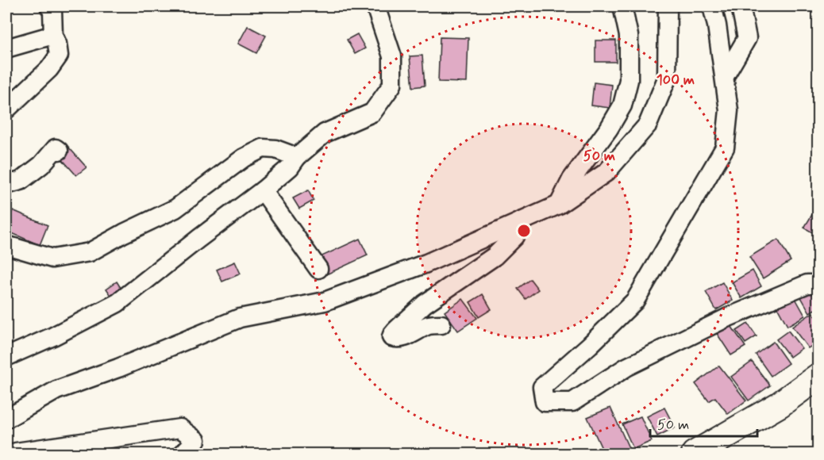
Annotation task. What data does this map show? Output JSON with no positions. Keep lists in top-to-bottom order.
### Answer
{
  "scale_bar": "50 m",
  "rings": ["100 m", "50 m"]
}
